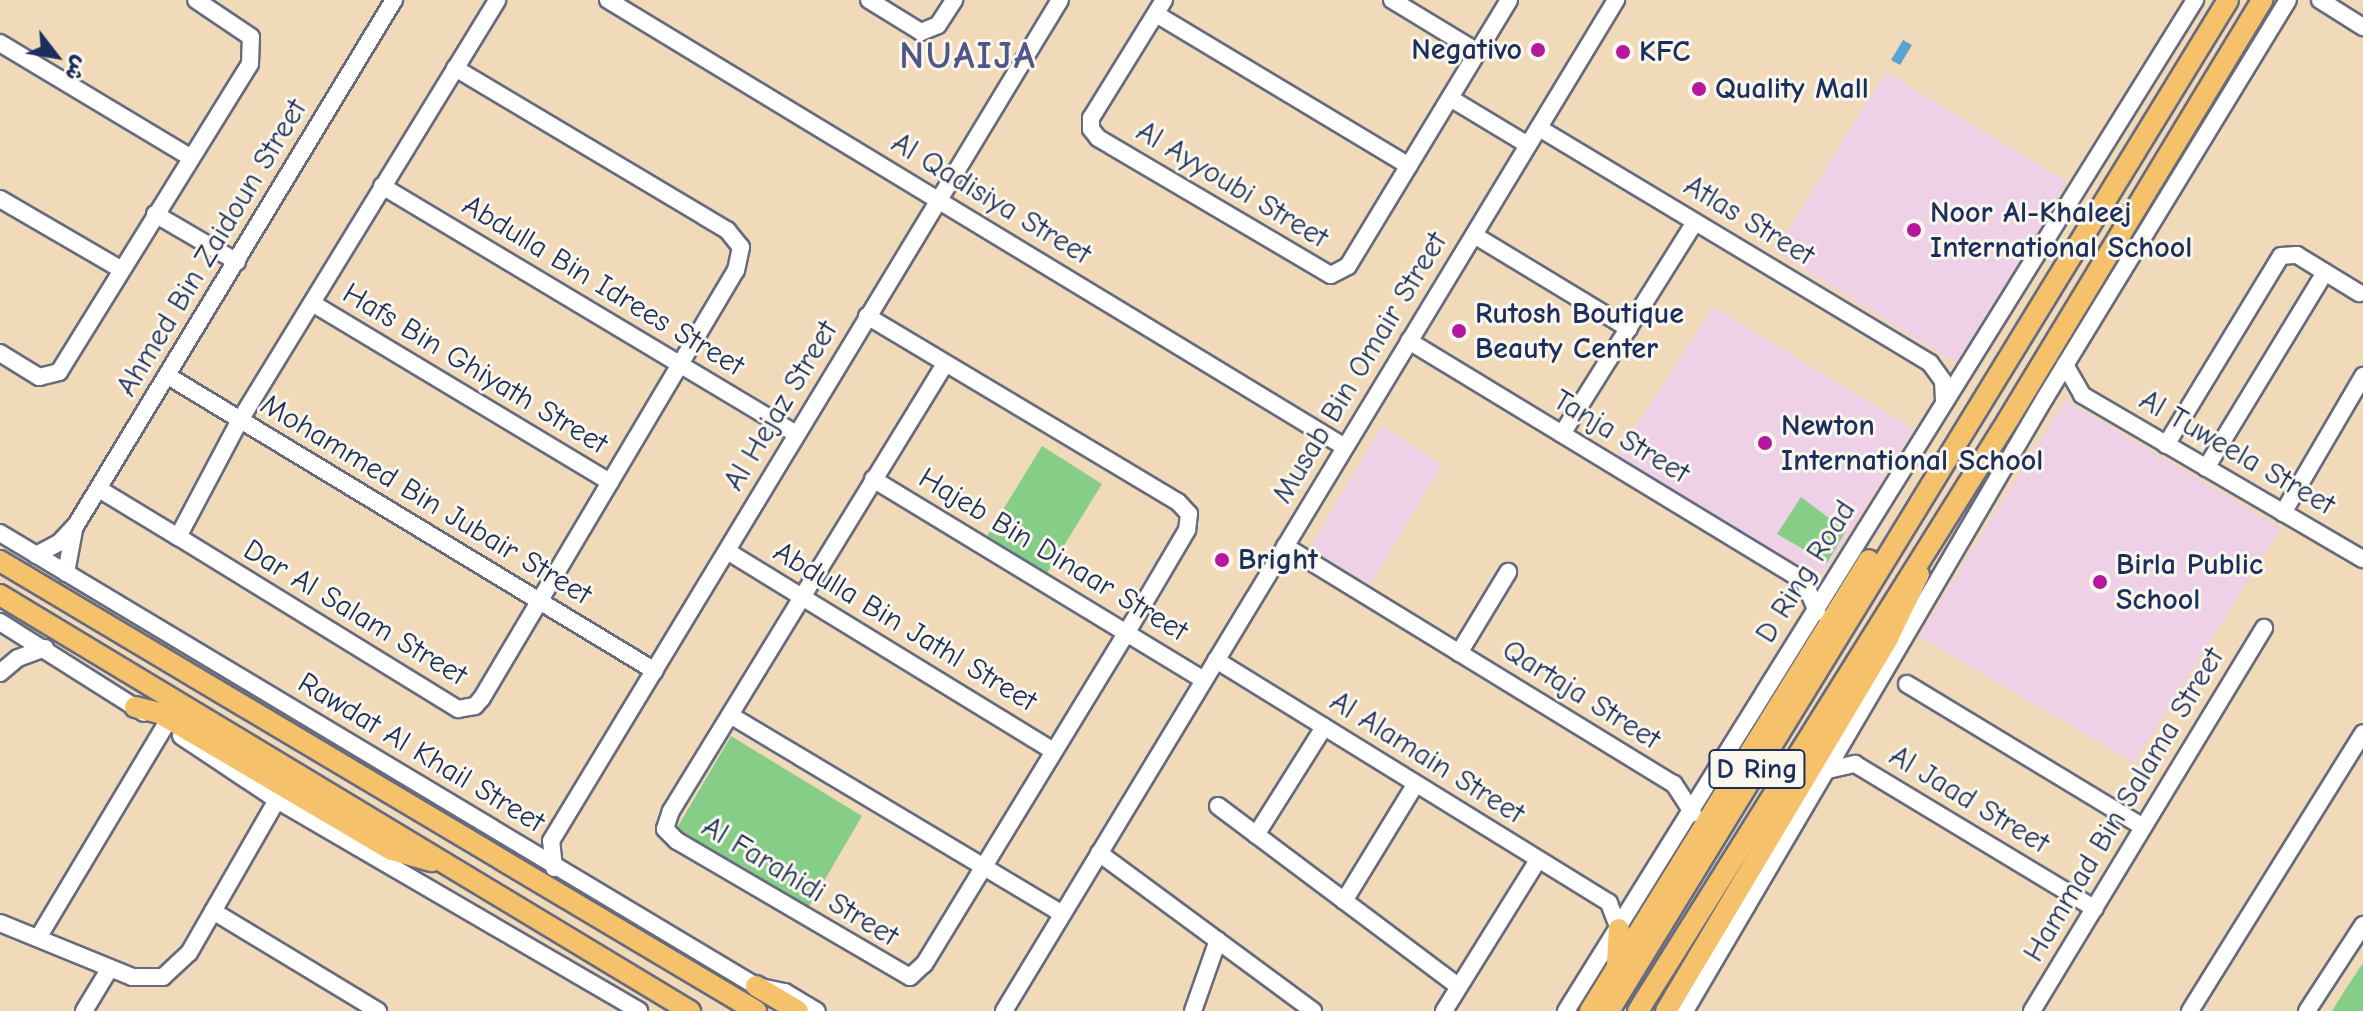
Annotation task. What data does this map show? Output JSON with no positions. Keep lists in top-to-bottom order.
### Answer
{
  "streets": {
    "main road": ["D Ring Road", "Rawdat Al Khail Street", "D Ring"],
    "street": [
      "Al Ayyoubi Street",
      "Al Qadisiya Street",
      "Atlas Street",
      "Ahmed Bin Zaidoun Street",
      "Abdulla Bin Idrees Street",
      "Musab Bin Omair Street",
      "Hafs Bin Ghiyath Street",
      "Al Hejaz Street",
      "Tanja Street",
      "Al Tuweela Street",
      "Mohammed Bin Jubair Street",
      "Hajeb Bin Dinaar Street",
      "Dar Al Salam Street",
      "Abdulla Bin Jathl Street",
      "Qartaja Street",
      "Al Alamain Street",
      "Al Jaad Street",
      "Hammad Bin Salama Street",
      "Al Farahidi Street"
    ]
  },
  "crossings": [
    ["Al Qadisiya Street", "Musab Bin Omair Street"],
    ["Al Qadisiya Street", "Al Hejaz Street"],
    ["Atlas Street", "Musab Bin Omair Street"],
    ["Ahmed Bin Zaidoun Street", "Mohammed Bin Jubair Street"],
    ["Ahmed Bin Zaidoun Street", "Rawdat Al Khail Street"],
    ["Abdulla Bin Idrees Street", "Al Hejaz Street"],
    ["Abdulla Bin Idrees Street", "Dar Al Salam Street"],
    ["Musab Bin Omair Street", "Tanja Street"],
    ["Musab Bin Omair Street", "Hajeb Bin Dinaar Street"],
    ["Musab Bin Omair Street", "Qartaja Street"],
    ["Musab Bin Omair Street", "Al Alamain Street"],
    ["Hafs Bin Ghiyath Street", "Dar Al Salam Street"],
    ["Al Hejaz Street", "Mohammed Bin Jubair Street"],
    ["Al Hejaz Street", "Abdulla Bin Jathl Street"],
    ["Al Hejaz Street", "Al Farahidi Street"],
    ["Mohammed Bin Jubair Street", "Dar Al Salam Street"],
    ["Hajeb Bin Dinaar Street", "Al Farahidi Street"],
    ["D Ring Road", "Qartaja Street"],
    ["Abdulla Bin Jathl Street", "Al Farahidi Street"],
    ["Al Jaad Street", "Hammad Bin Salama Street"]
  ],
  "districts": ["NUAIJA"],
  "places": [
    "Negativo",
    "KFC",
    "Quality Mall",
    "Noor Al-Khaleej International School",
    "Rutosh Boutique Beauty Center",
    "Newton International School",
    "Bright",
    "Birla Public School"
  ],
  "north": "bottom right"
}
